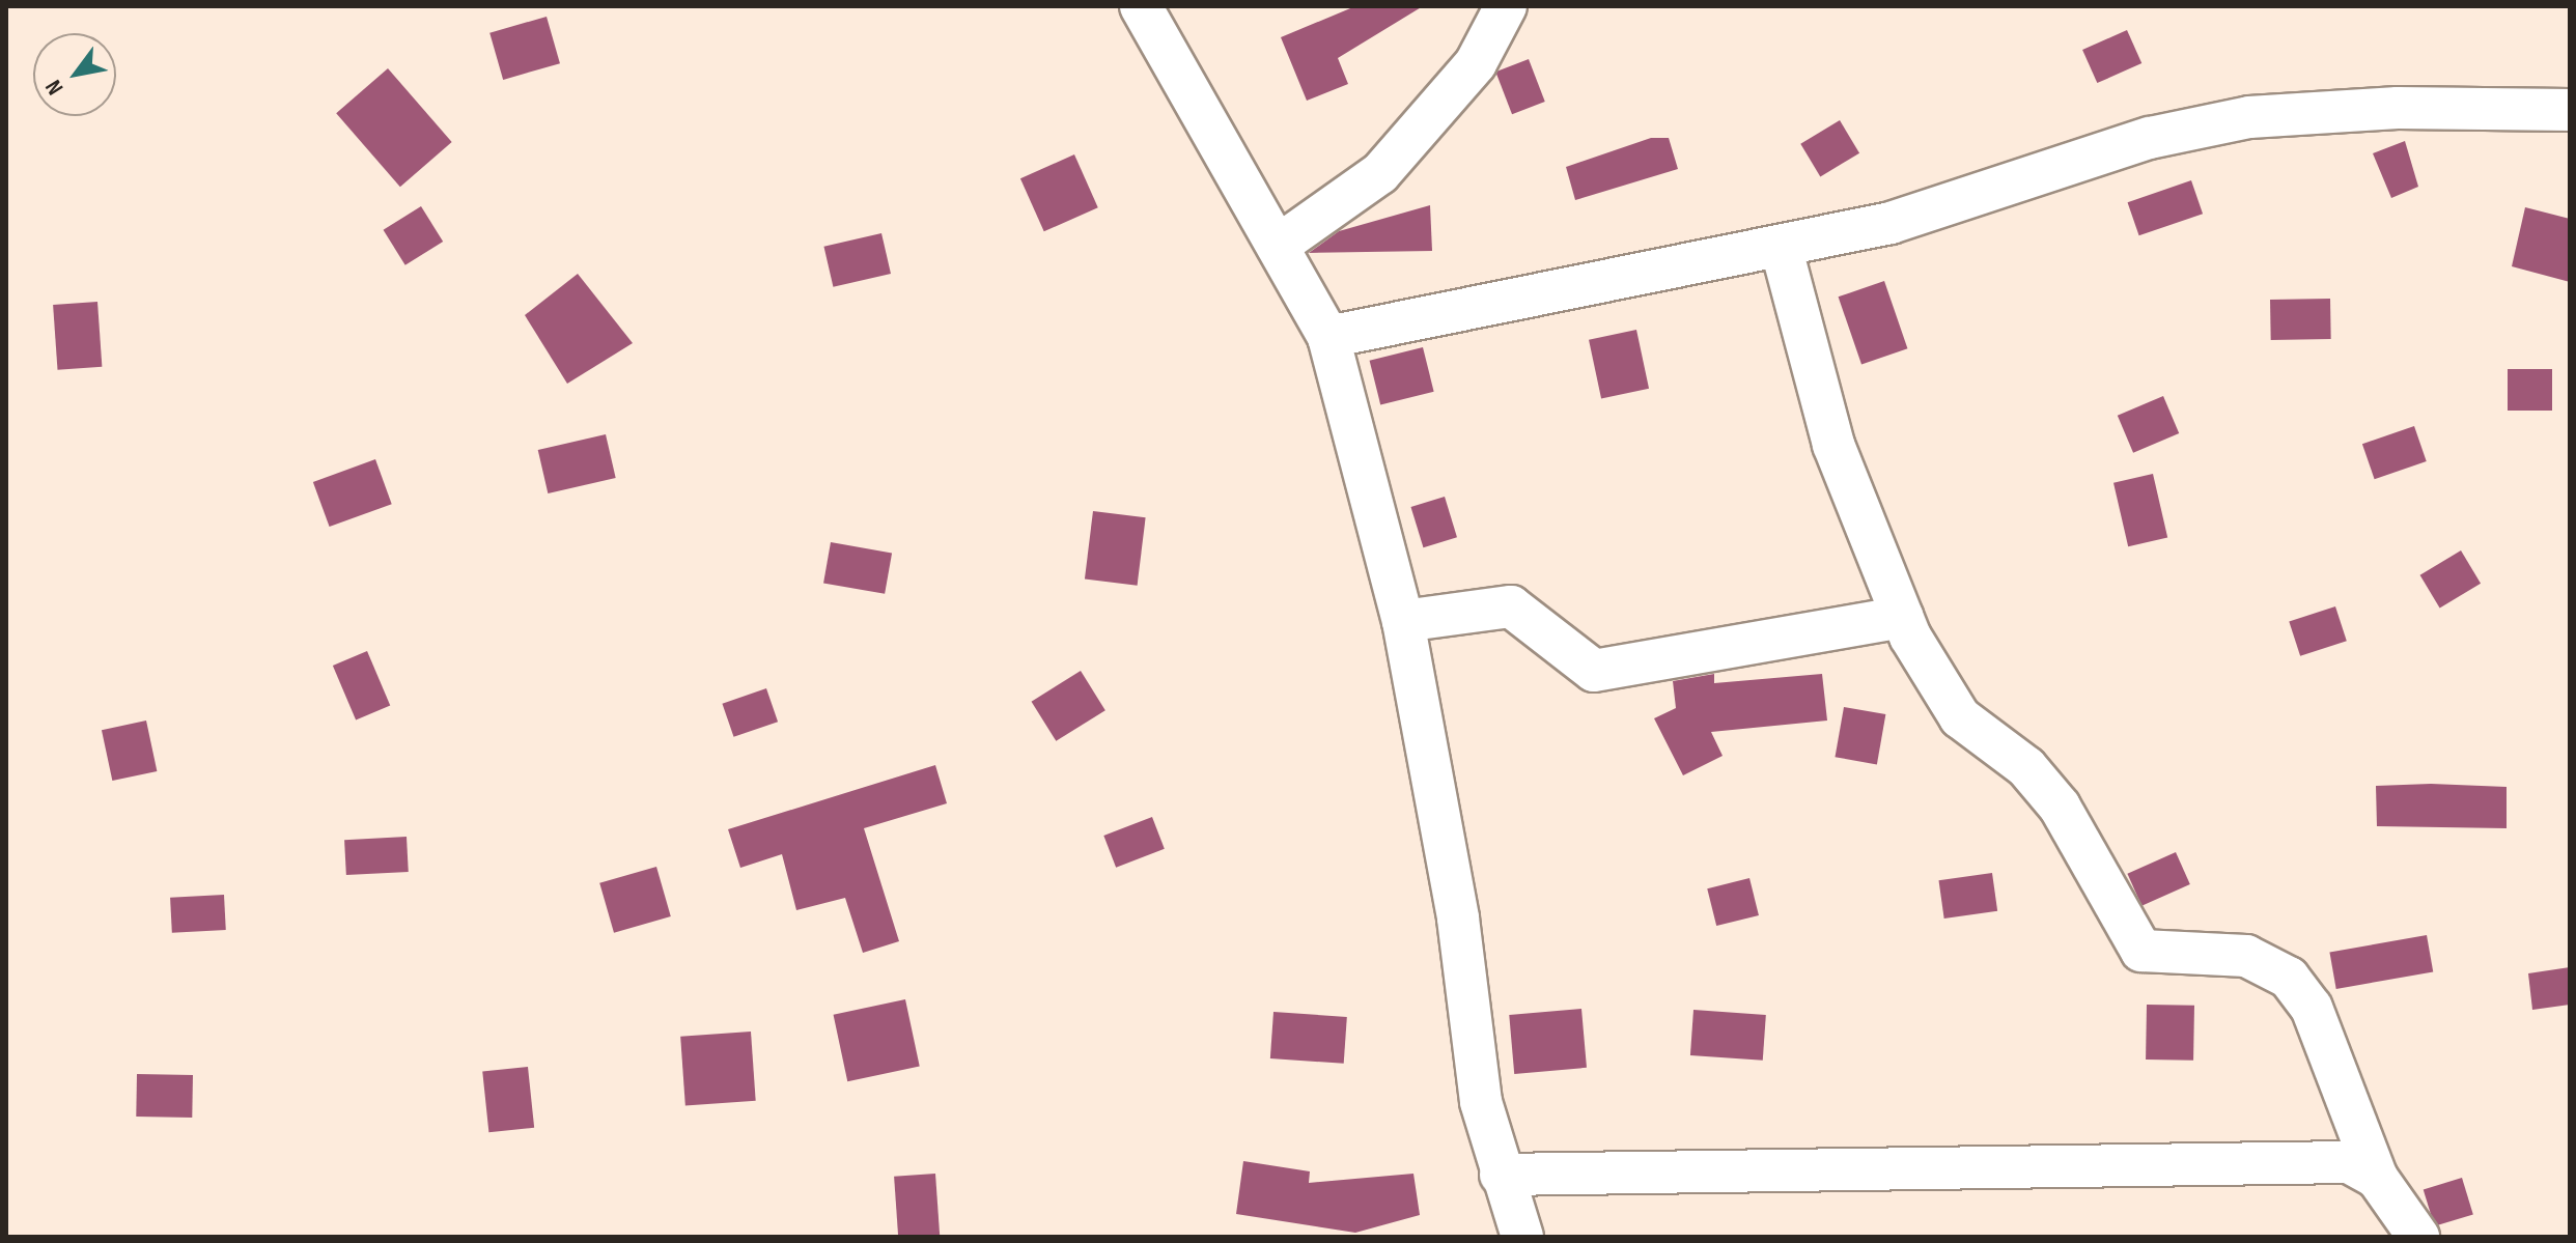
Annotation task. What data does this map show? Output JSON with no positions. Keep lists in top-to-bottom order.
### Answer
{
  "north": "bottom left"
}
